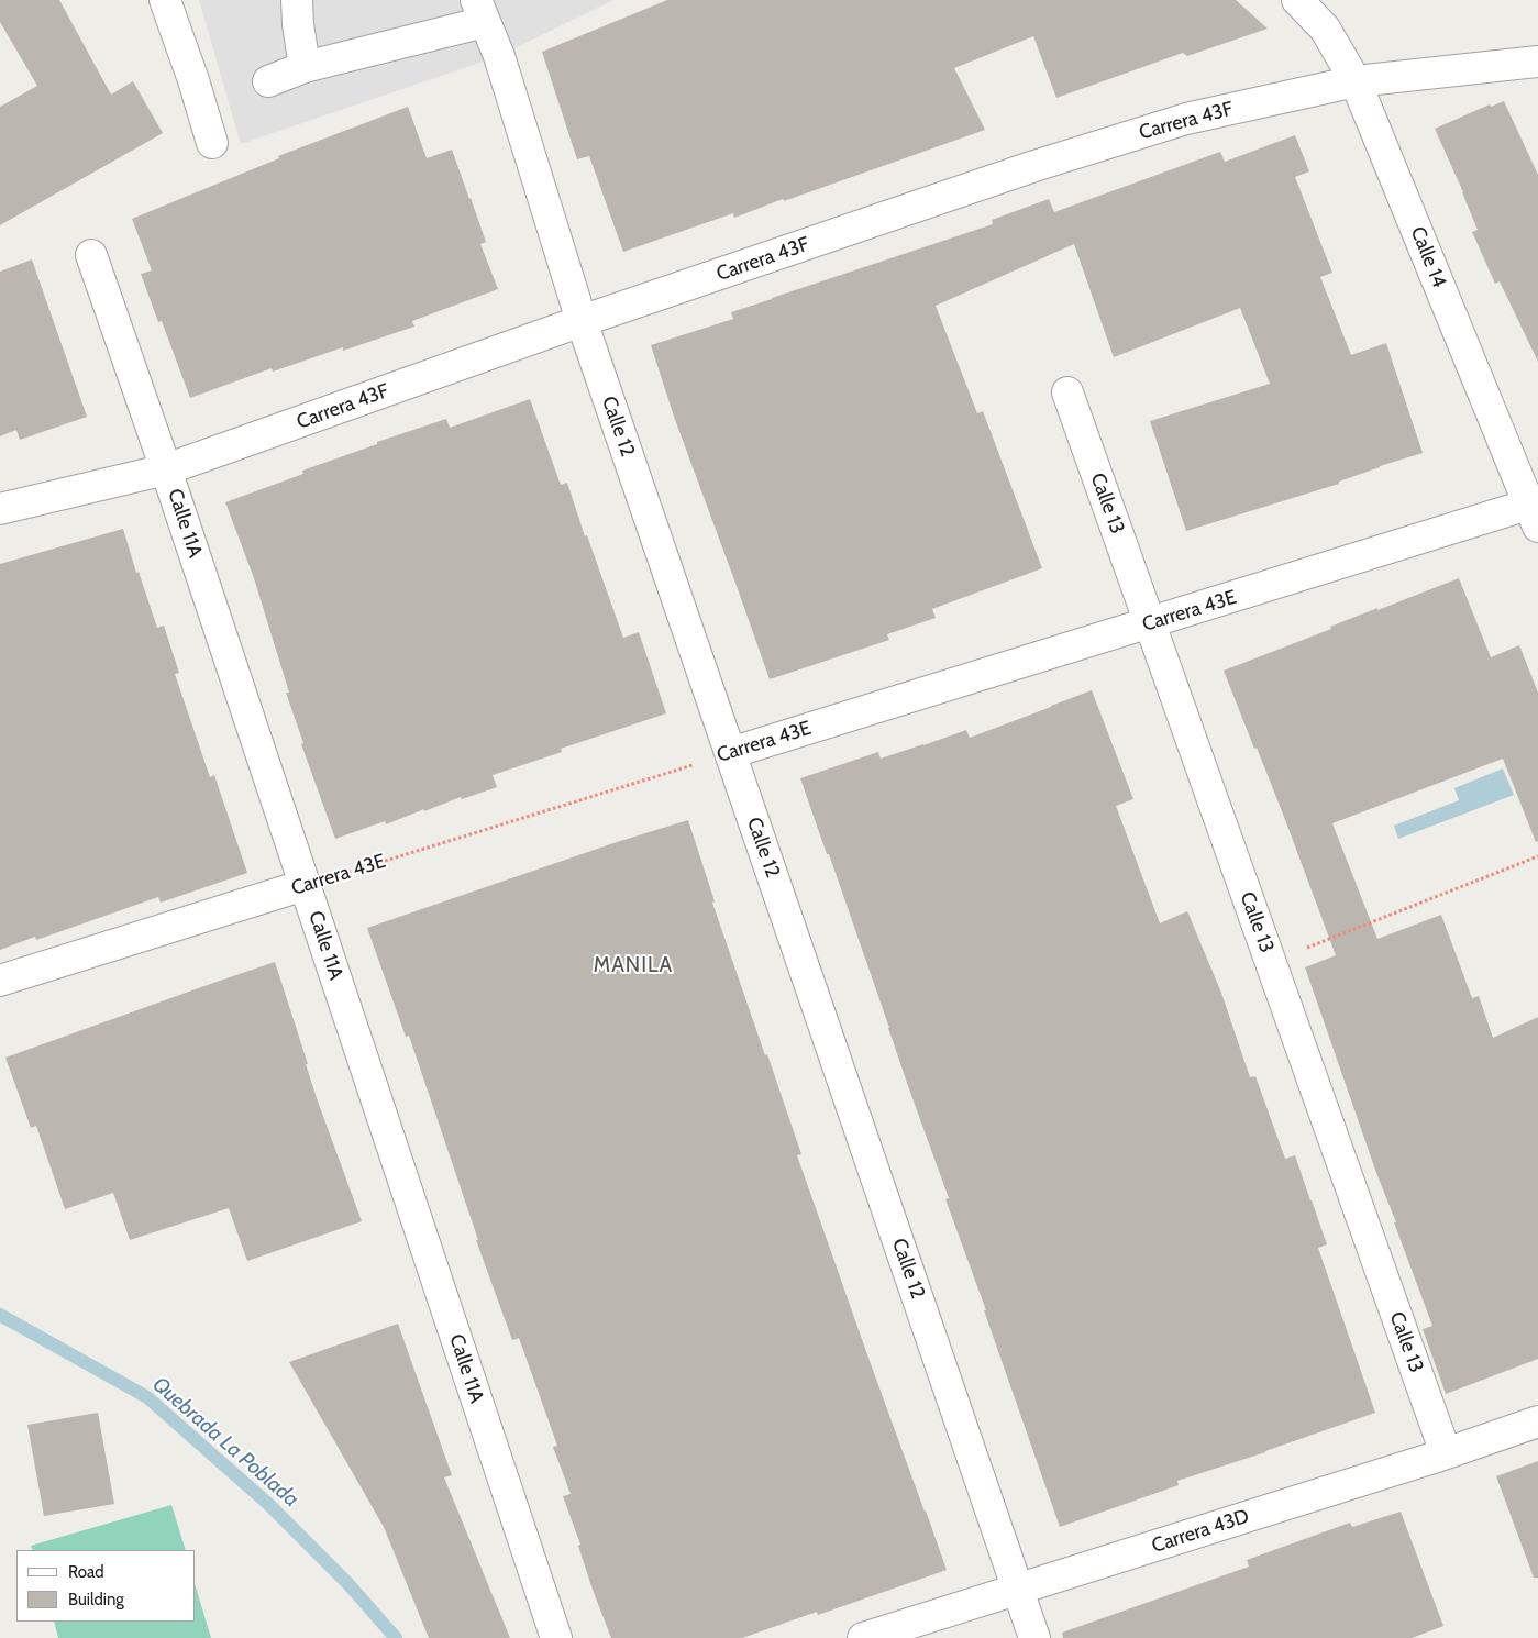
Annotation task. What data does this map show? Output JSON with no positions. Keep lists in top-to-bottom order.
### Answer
{
  "streets": {
    "street": [
      "Carrera 43F",
      "Calle 14",
      "Calle 12",
      "Calle 13",
      "Calle 11A",
      "Carrera 43E",
      "Carrera 43D"
    ]
  },
  "crossings": [
    ["Carrera 43F", "Calle 14"],
    ["Carrera 43F", "Calle 12"],
    ["Carrera 43F", "Calle 11A"],
    ["Calle 14", "Carrera 43E"],
    ["Calle 12", "Carrera 43E"],
    ["Calle 12", "Carrera 43D"],
    ["Calle 13", "Carrera 43E"],
    ["Calle 13", "Carrera 43D"],
    ["Calle 11A", "Carrera 43E"]
  ],
  "districts": ["MANILA"],
  "water": ["Quebrada La Poblada"],
  "legend": ["Road", "Building"]
}
